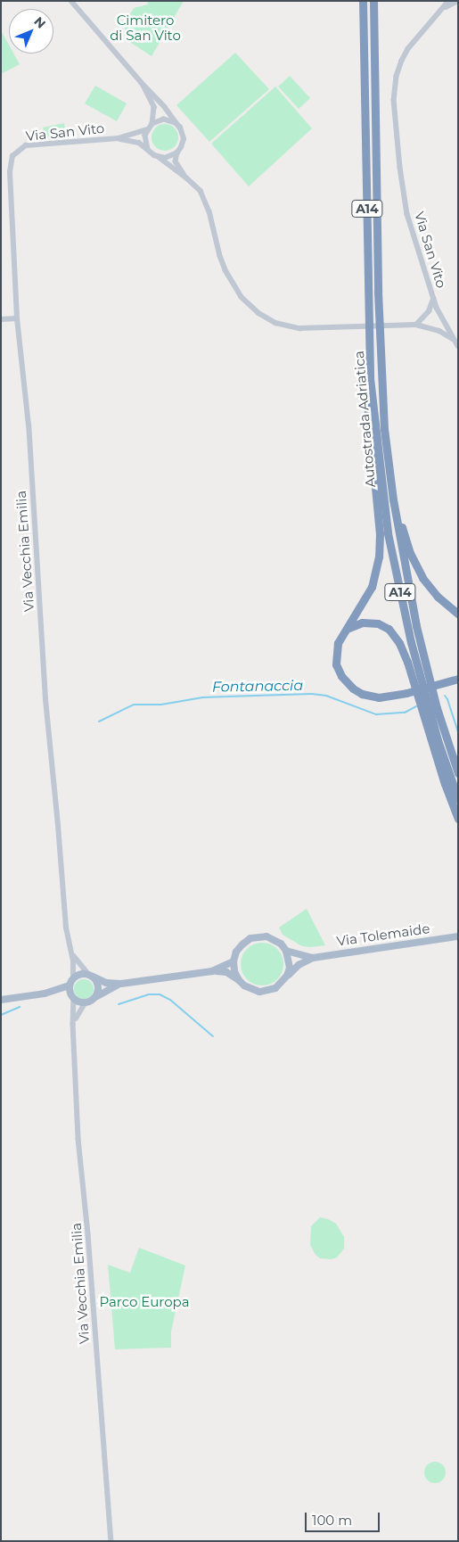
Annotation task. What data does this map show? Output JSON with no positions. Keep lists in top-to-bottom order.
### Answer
{
  "streets": {
    "highway": ["A14", "Autostrada Adriatica"],
    "main road": ["Via Tolemaide"],
    "street": ["Via San Vito", "Via Vecchia Emilia"]
  },
  "crossings": [
    ["Via San Vito", "Via Vecchia Emilia"],
    ["Via Vecchia Emilia", "Via Tolemaide"]
  ],
  "water": ["Fontanaccia"],
  "parks": ["Cimitero di San Vito", "Parco Europa"],
  "scale_bar": "100 m",
  "north": "top right"
}
